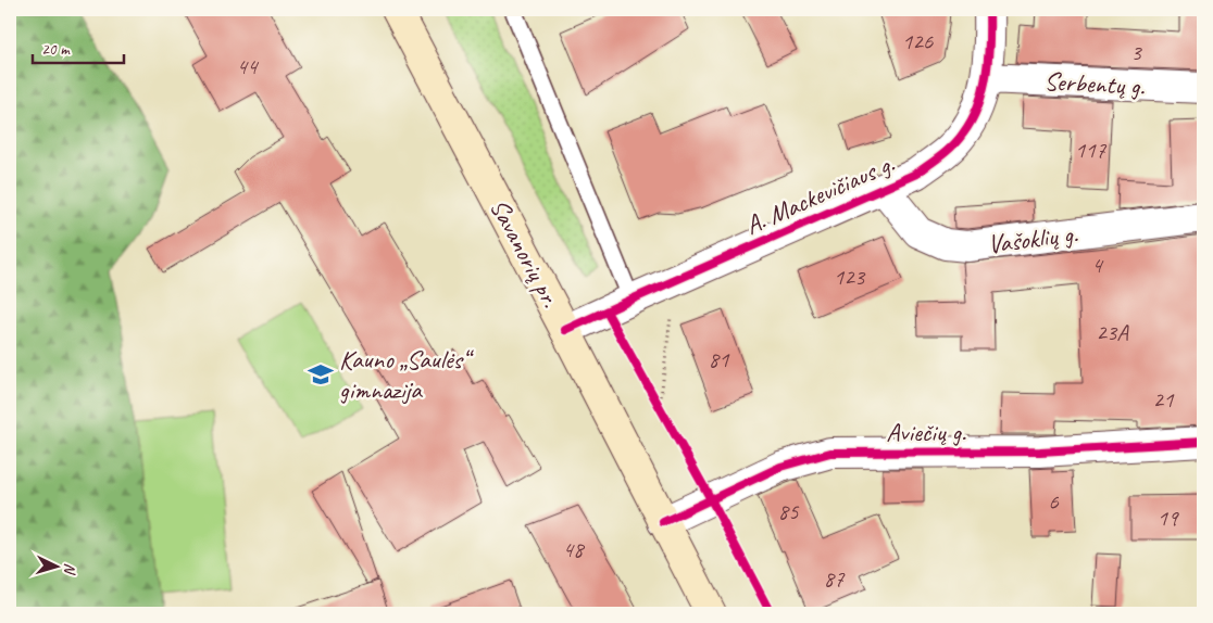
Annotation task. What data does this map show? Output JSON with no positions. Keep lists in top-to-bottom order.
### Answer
{
  "streets": {
    "main road": ["Savanorių pr."],
    "street": [
      "Serbentų g.",
      "A. Mackevičiaus g.",
      "Vašoklių g.",
      "Aviečių g."
    ]
  },
  "crossings": [
    ["Serbentų g.", "A. Mackevičiaus g."],
    ["A. Mackevičiaus g.", "Vašoklių g."],
    ["A. Mackevičiaus g.", "Savanorių pr."],
    ["Savanorių pr.", "Aviečių g."]
  ],
  "places": {
    "school or university": ["Kauno „Saulės“ gimnazija"]
  },
  "house_numbers": [
    "126",
    "3",
    "44",
    "117",
    "4",
    "123",
    "23A",
    "81",
    "21",
    "6",
    "85",
    "19",
    "48",
    "87"
  ],
  "scale_bar": "20 m",
  "north": "right"
}
